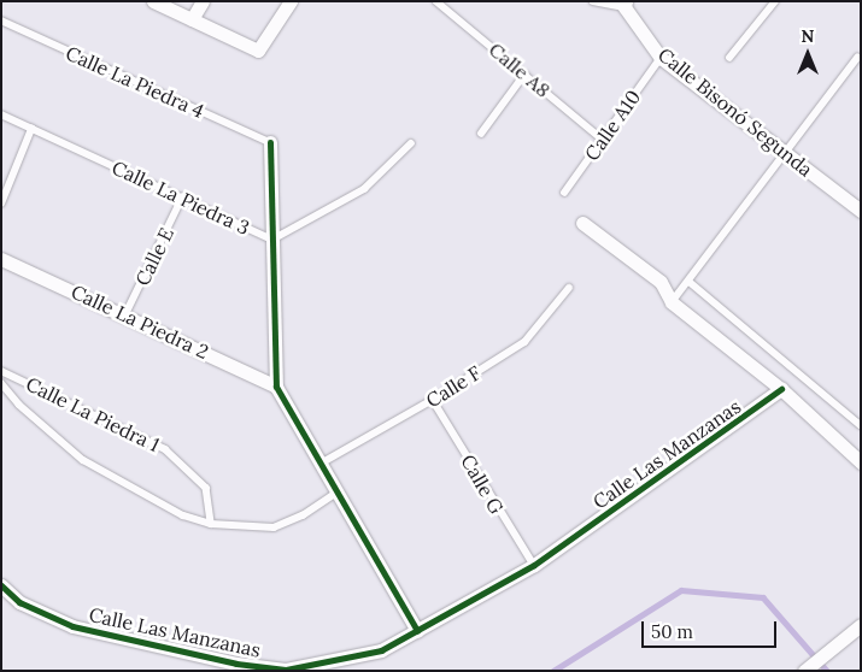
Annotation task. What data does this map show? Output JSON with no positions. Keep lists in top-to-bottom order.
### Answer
{
  "streets": {
    "street": ["Calle Bisonó Segunda", "Calle La Piedra 2", "Calle Las Manzanas"],
    "lane": [
      "Calle A8",
      "Calle La Piedra 4",
      "Calle A10",
      "Calle La Piedra 3",
      "Calle E",
      "Calle F",
      "Calle La Piedra 1",
      "Calle G"
    ]
  },
  "crossings": [
    ["Calle A8", "Calle A10"],
    ["Calle Bisonó Segunda", "Calle A10"],
    ["Calle La Piedra 3", "Calle E"],
    ["Calle E", "Calle La Piedra 2"],
    ["Calle F", "Calle G"],
    ["Calle Las Manzanas", "Calle G"]
  ],
  "scale_bar": "50 m",
  "north": "top"
}
